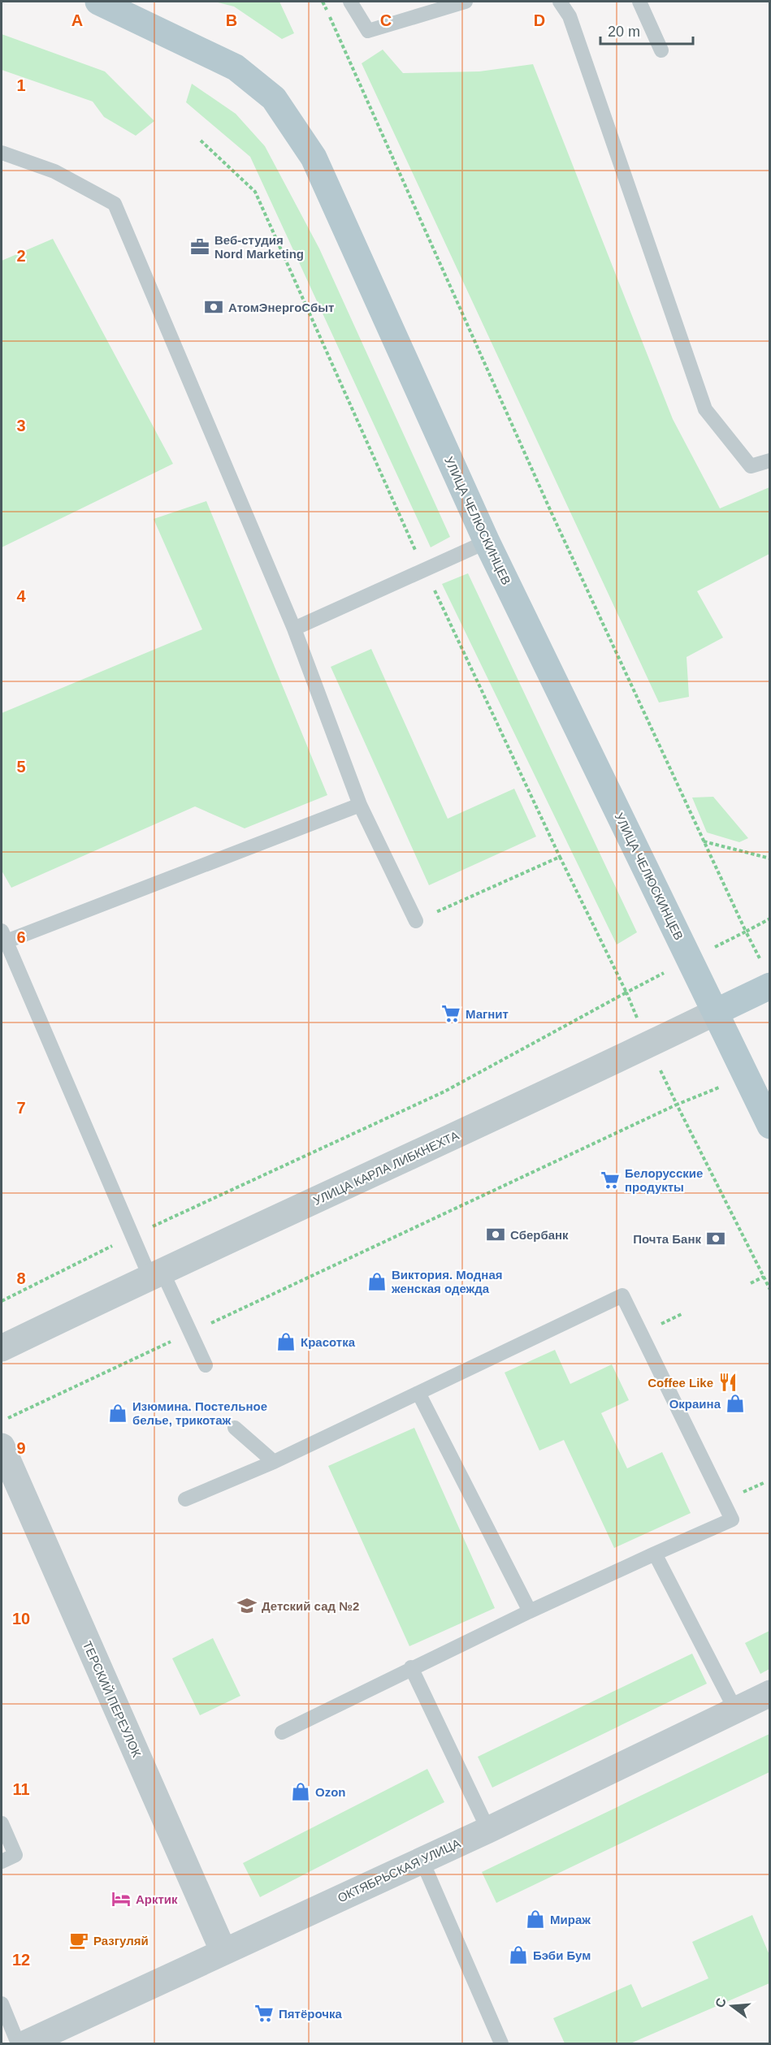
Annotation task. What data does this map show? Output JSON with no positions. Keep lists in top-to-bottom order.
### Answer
{
  "streets": {
    "main road": ["УЛИЦА ЧЕЛЮСКИНЦЕВ", "УЛИЦА КАРЛА ЛИБКНЕХТА"],
    "street": ["ТЕРСКИЙ ПЕРЕУЛОК", "ОКТЯБРЬСКАЯ УЛИЦА"]
  },
  "crossings": [
    ["УЛИЦА ЧЕЛЮСКИНЦЕВ", "УЛИЦА КАРЛА ЛИБКНЕХТА"],
    ["ТЕРСКИЙ ПЕРЕУЛОК", "ОКТЯБРЬСКАЯ УЛИЦА"]
  ],
  "places": {
    "office": ["Веб-студия Nord Marketing"],
    "bank": ["АтомЭнергоСбыт", "Сбербанк", "Почта Банк"],
    "supermarket": ["Магнит", "Белорусские продукты", "Пятёрочка"],
    "shop": [
      "Виктория. Модная женская одежда",
      "Красотка",
      "Окраина",
      "Изюмина. Постельное белье, трикотаж",
      "Ozon",
      "Мираж",
      "Бэби Бум"
    ],
    "restaurant": ["Coffee Like"],
    "school or university": ["Детский сад №2"],
    "hotel": ["Арктик"],
    "cafe": ["Разгуляй"]
  },
  "scale_bar": "20 m",
  "north": "left",
  "grid": {
    "columns": [
      "A",
      "B",
      "C",
      "D"
    ],
    "rows": [
      "1",
      "2",
      "3",
      "4",
      "5",
      "6",
      "7",
      "8",
      "9",
      "10",
      "11",
      "12"
    ]
  }
}
